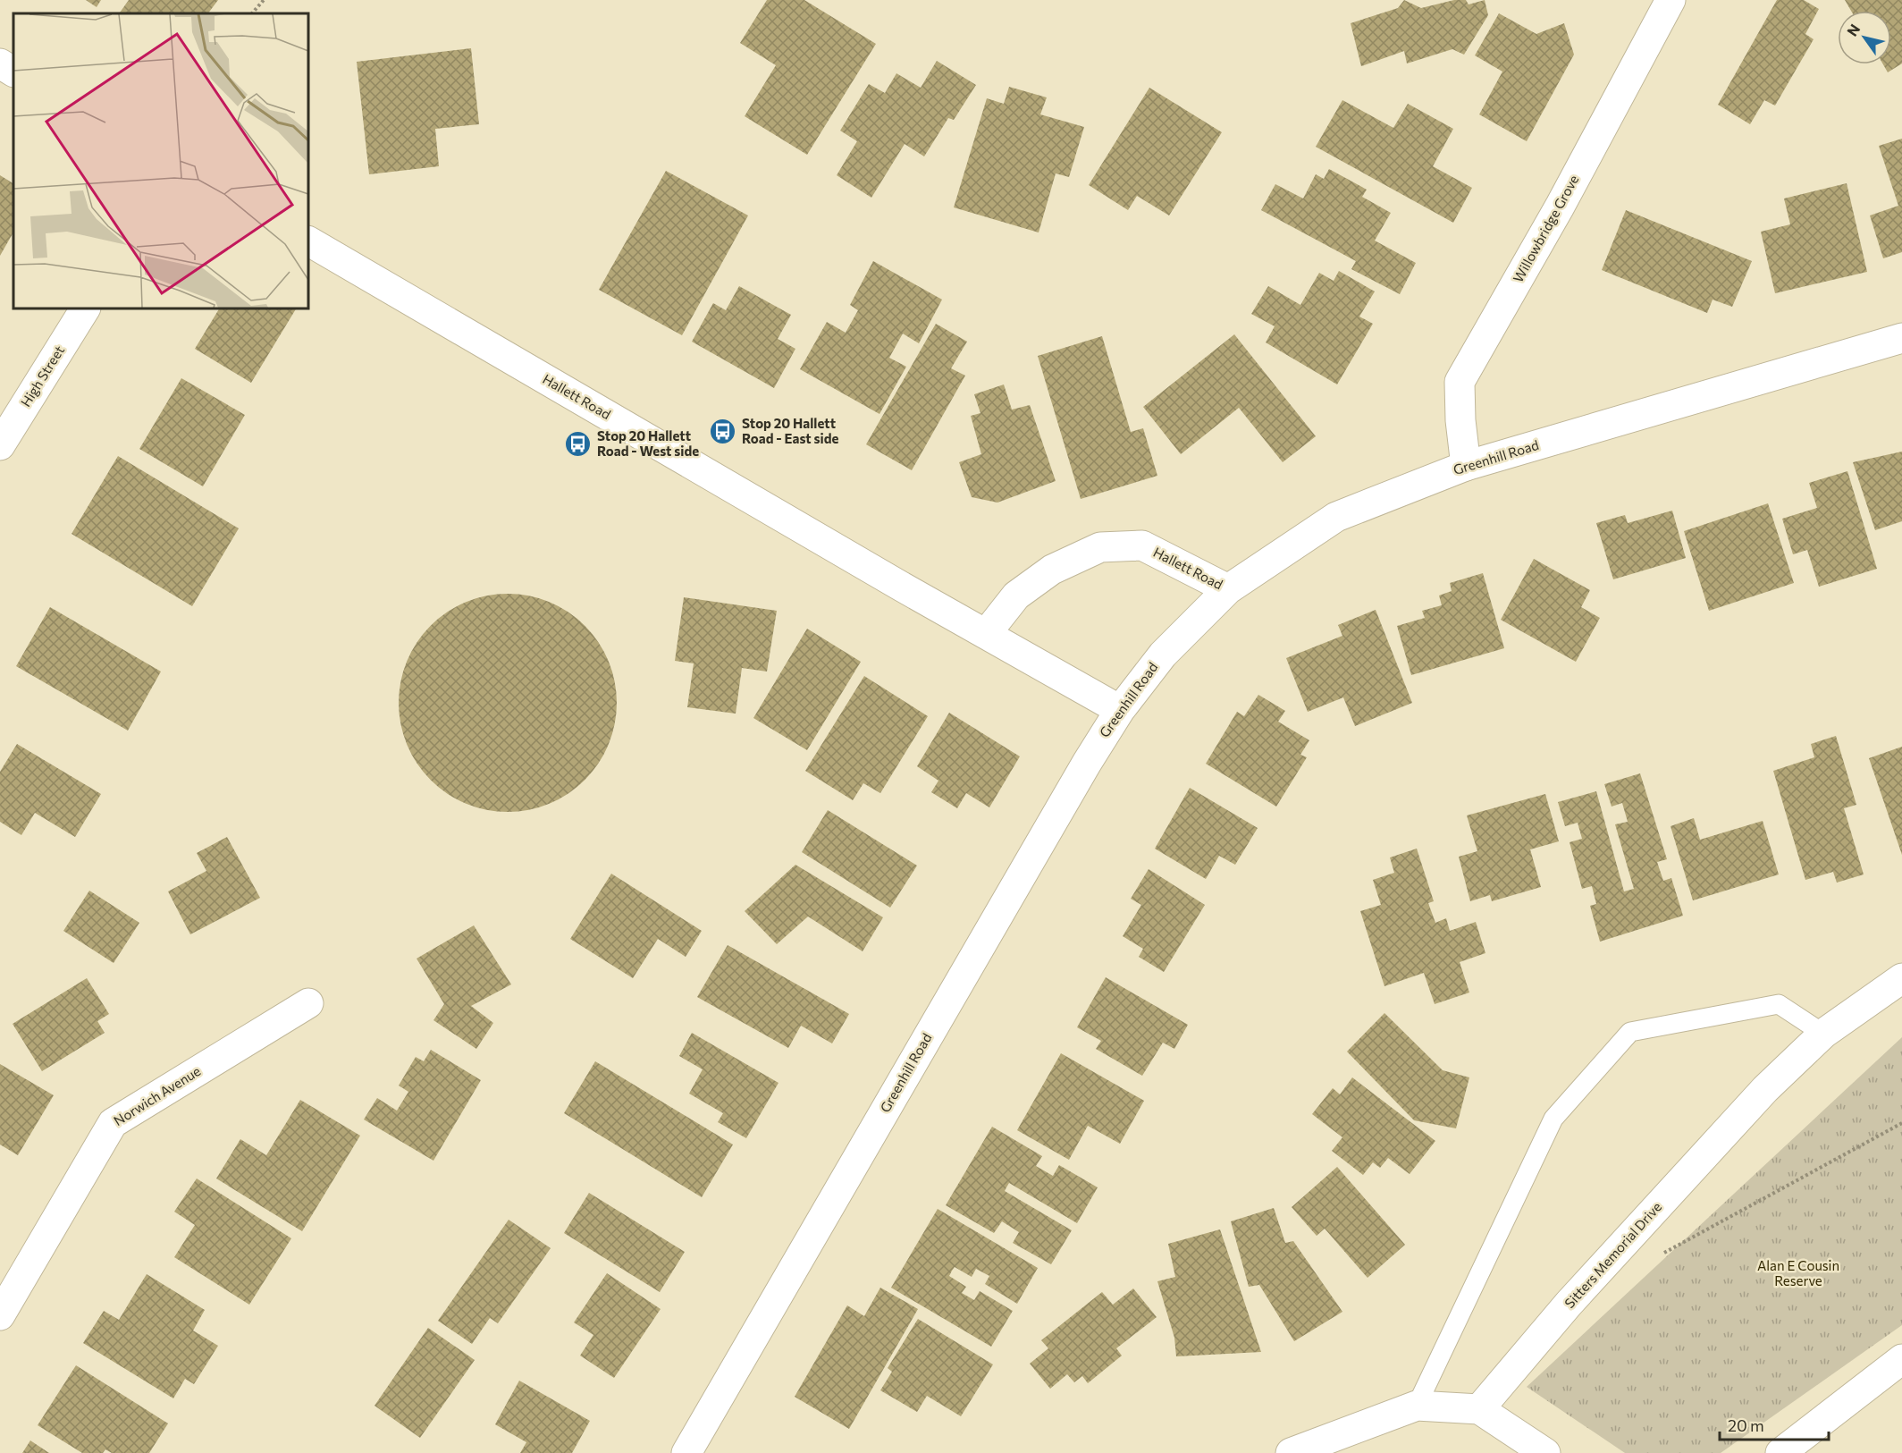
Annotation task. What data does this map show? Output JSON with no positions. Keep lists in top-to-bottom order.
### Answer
{
  "streets": {
    "main road": [
      "Willowbridge Grove",
      "High Street",
      "Hallett Road",
      "Greenhill Road",
      "Norwich Avenue",
      "Sitters Memorial Drive"
    ]
  },
  "crossings": [
    ["Willowbridge Grove", "Greenhill Road"],
    ["Hallett Road", "Greenhill Road"]
  ],
  "parks": ["Alan E Cousin Reserve"],
  "places": {
    "bus stop": ["Stop 20 Hallett Road - East side", "Stop 20 Hallett Road - West side"]
  },
  "scale_bar": "20 m",
  "north": "top left"
}
